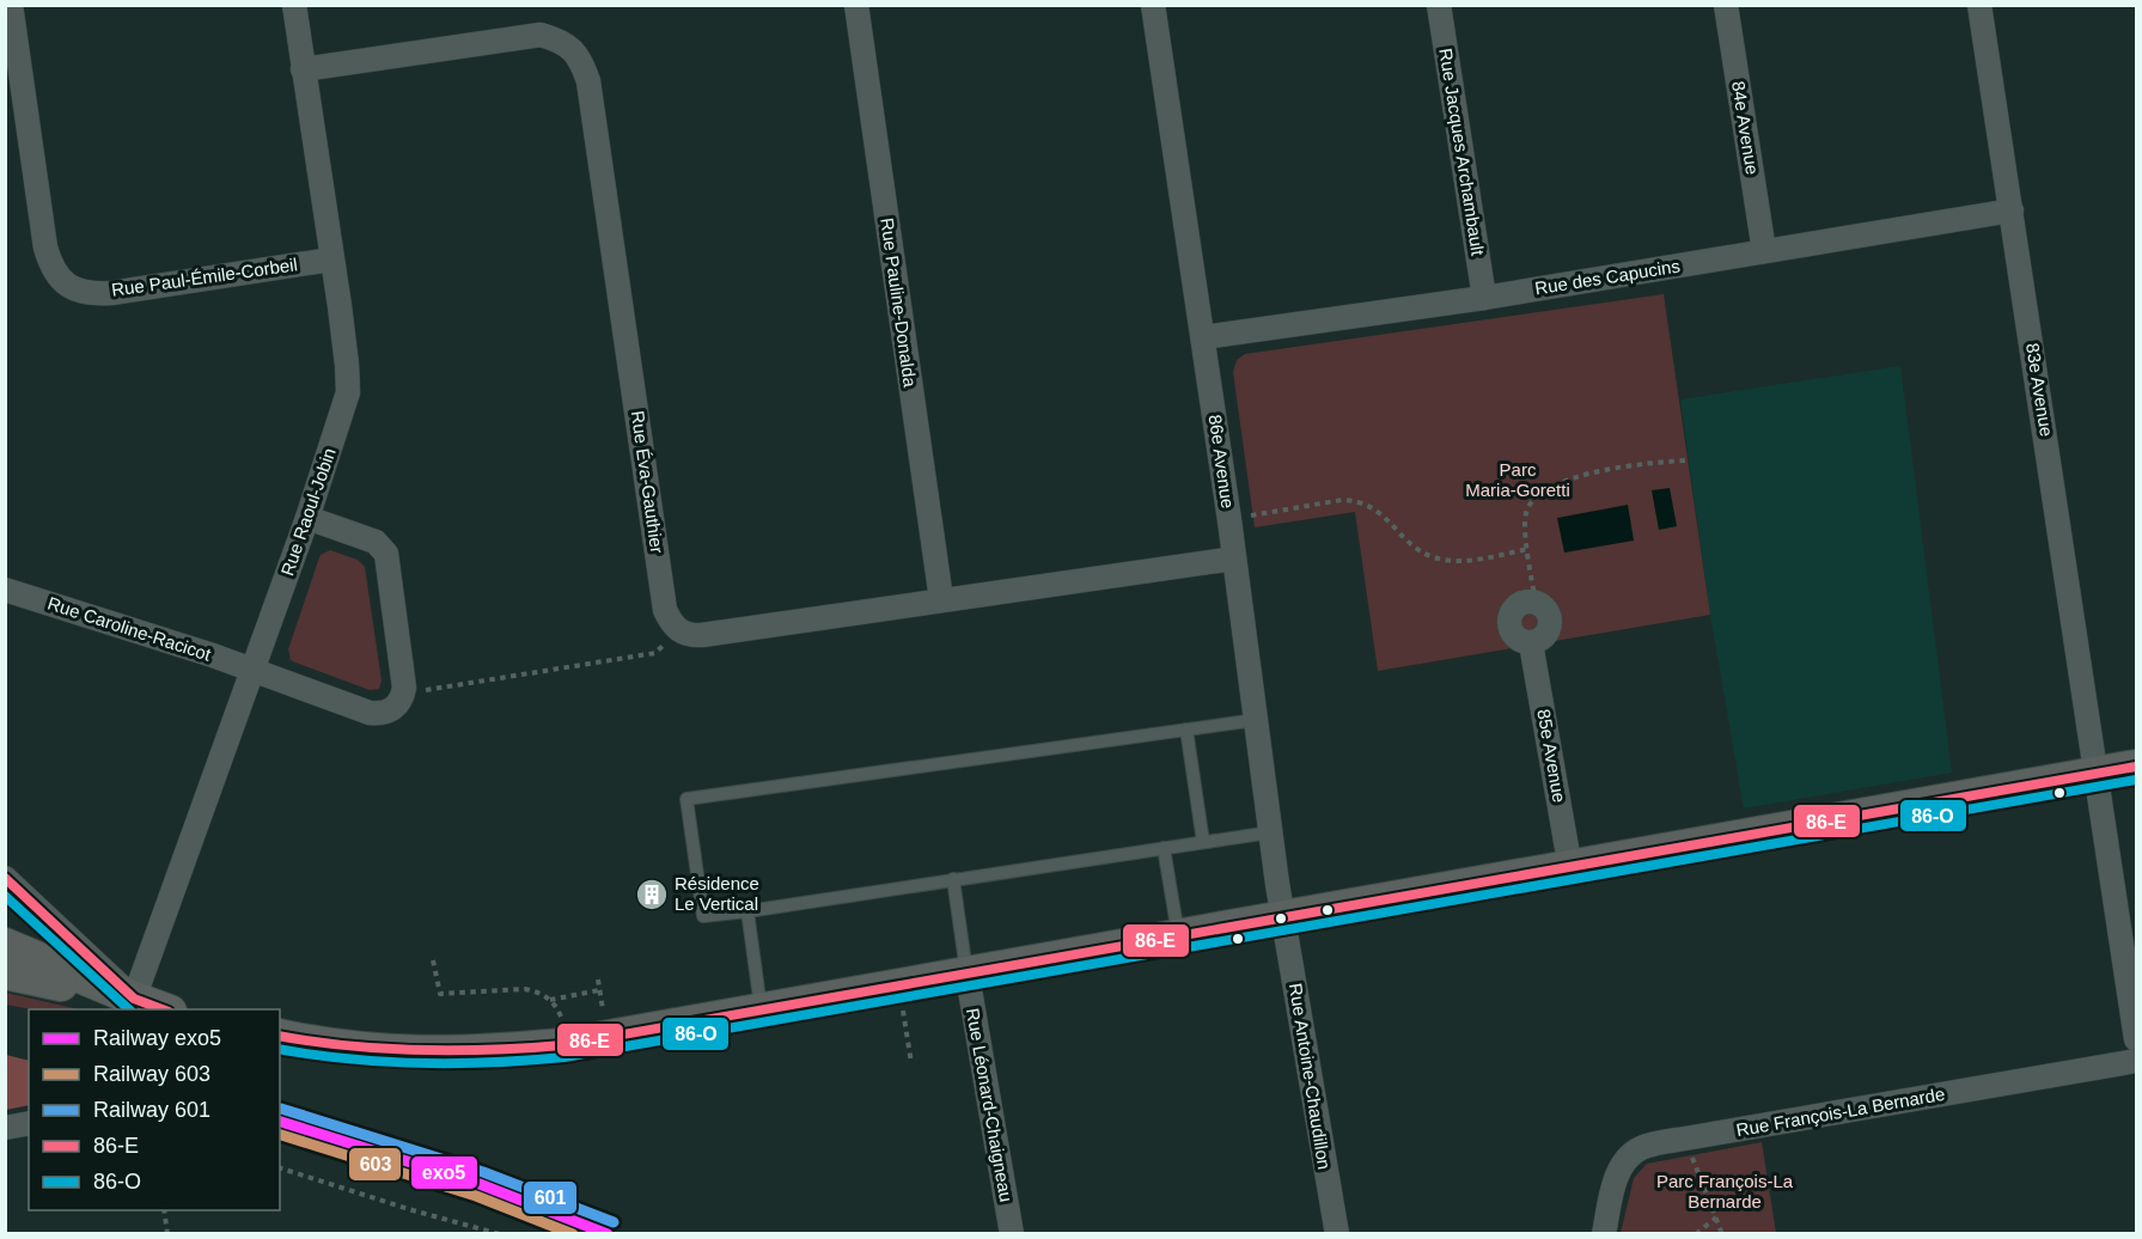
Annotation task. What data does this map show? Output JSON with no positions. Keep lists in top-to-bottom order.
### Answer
{
  "streets": {
    "street": [
      "84e Avenue",
      "Rue Jacques Archambault",
      "Rue Paul-Émile-Corbeil",
      "Rue des Capucins",
      "Rue Pauline-Donalda",
      "83e Avenue",
      "86e Avenue",
      "Rue Éva-Gauthier",
      "Rue Raoul-Jobin",
      "Rue Caroline-Racicot",
      "85e Avenue",
      "Rue Antoine-Chaudillon",
      "Rue Léonard-Chaigneau",
      "Rue François-La Bernarde"
    ]
  },
  "crossings": [
    ["84e Avenue", "Rue des Capucins"],
    ["Rue Jacques Archambault", "Rue des Capucins"],
    ["Rue Paul-Émile-Corbeil", "Rue Raoul-Jobin"],
    ["Rue des Capucins", "83e Avenue"],
    ["Rue des Capucins", "86e Avenue"],
    ["86e Avenue", "Rue Antoine-Chaudillon"],
    ["Rue Éva-Gauthier", "Rue Raoul-Jobin"],
    ["Rue Raoul-Jobin", "Rue Caroline-Racicot"]
  ],
  "parks": ["Parc Maria-Goretti", "Parc François-La Bernarde"],
  "places": {
    "building": ["Résidence Le Vertical"]
  },
  "lines": [
    "transit line 86-E",
    "transit line 86-O",
    "rail line 601",
    "rail line exo5",
    "rail line 603"
  ],
  "legend": [
    "Railway exo5",
    "Railway 603",
    "Railway 601",
    "86-E",
    "86-O"
  ]
}
